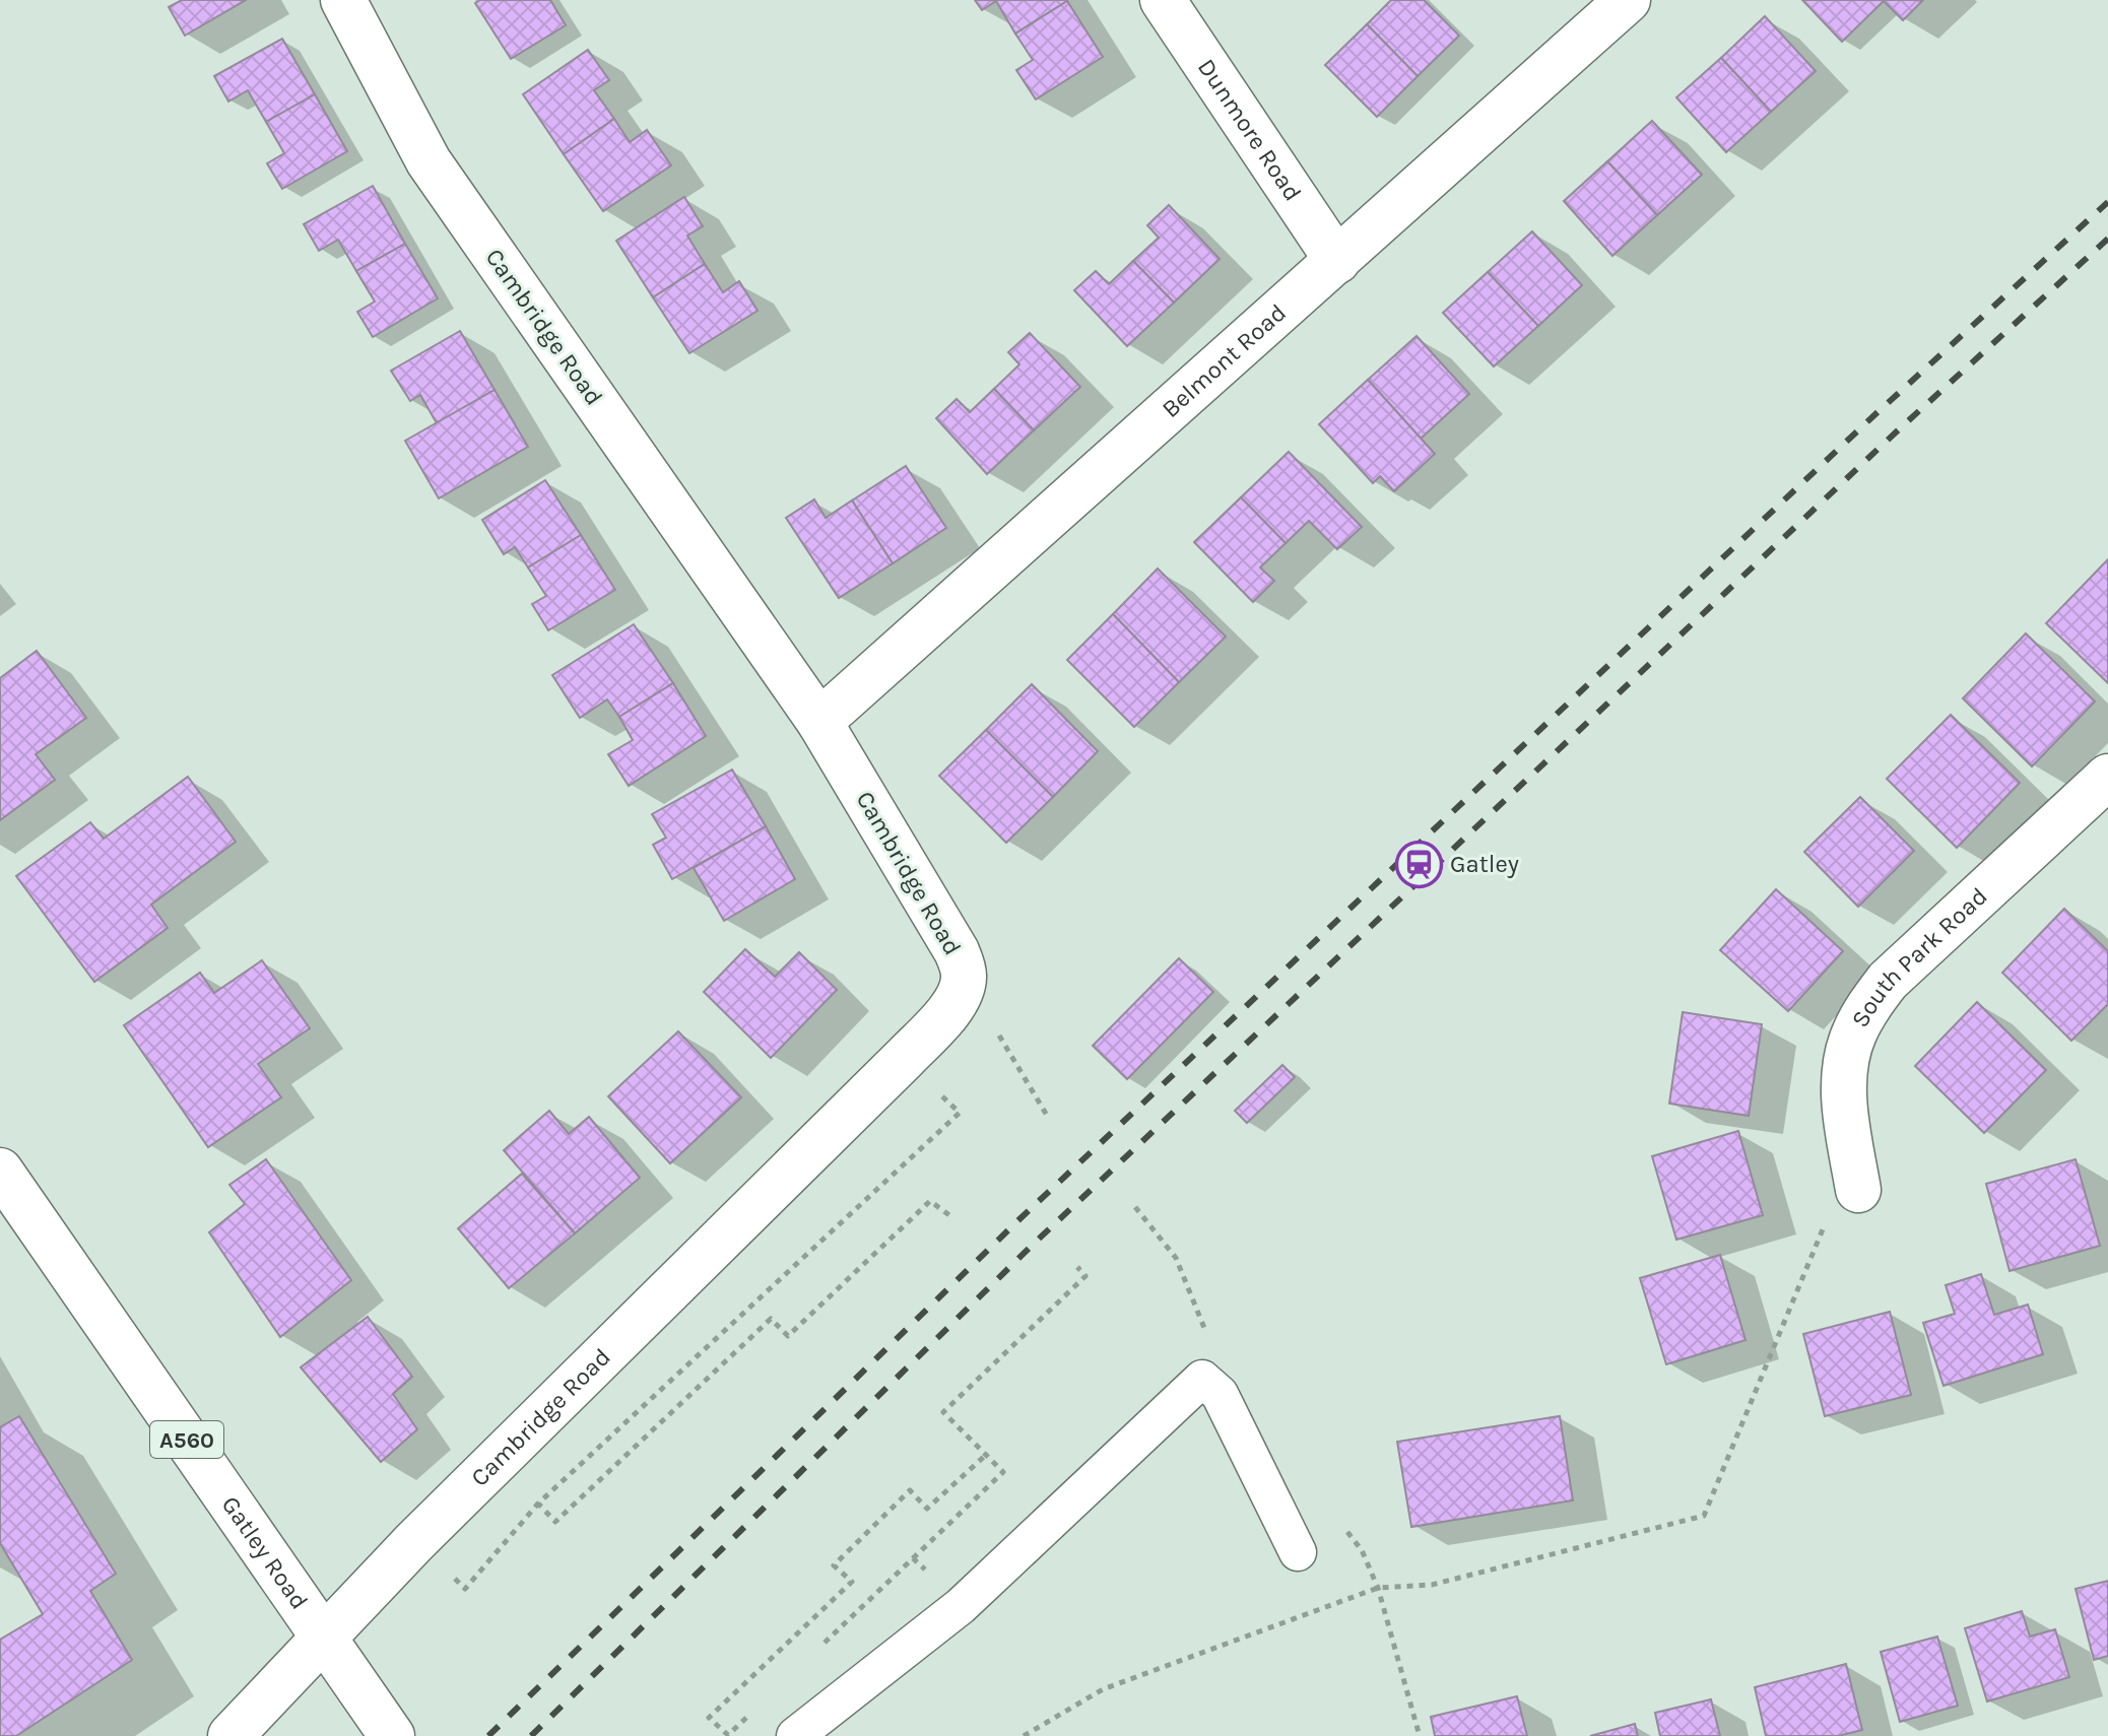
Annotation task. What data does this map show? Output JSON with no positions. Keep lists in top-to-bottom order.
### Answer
{
  "streets": {
    "street": [
      "Dunmore Road",
      "Cambridge Road",
      "Belmont Road",
      "South Park Road",
      "A560",
      "Gatley Road"
    ]
  },
  "crossings": [
    ["Dunmore Road", "Belmont Road"],
    ["Cambridge Road", "Belmont Road"],
    ["Cambridge Road", "Gatley Road"]
  ],
  "places": {
    "station": ["Gatley"]
  }
}
